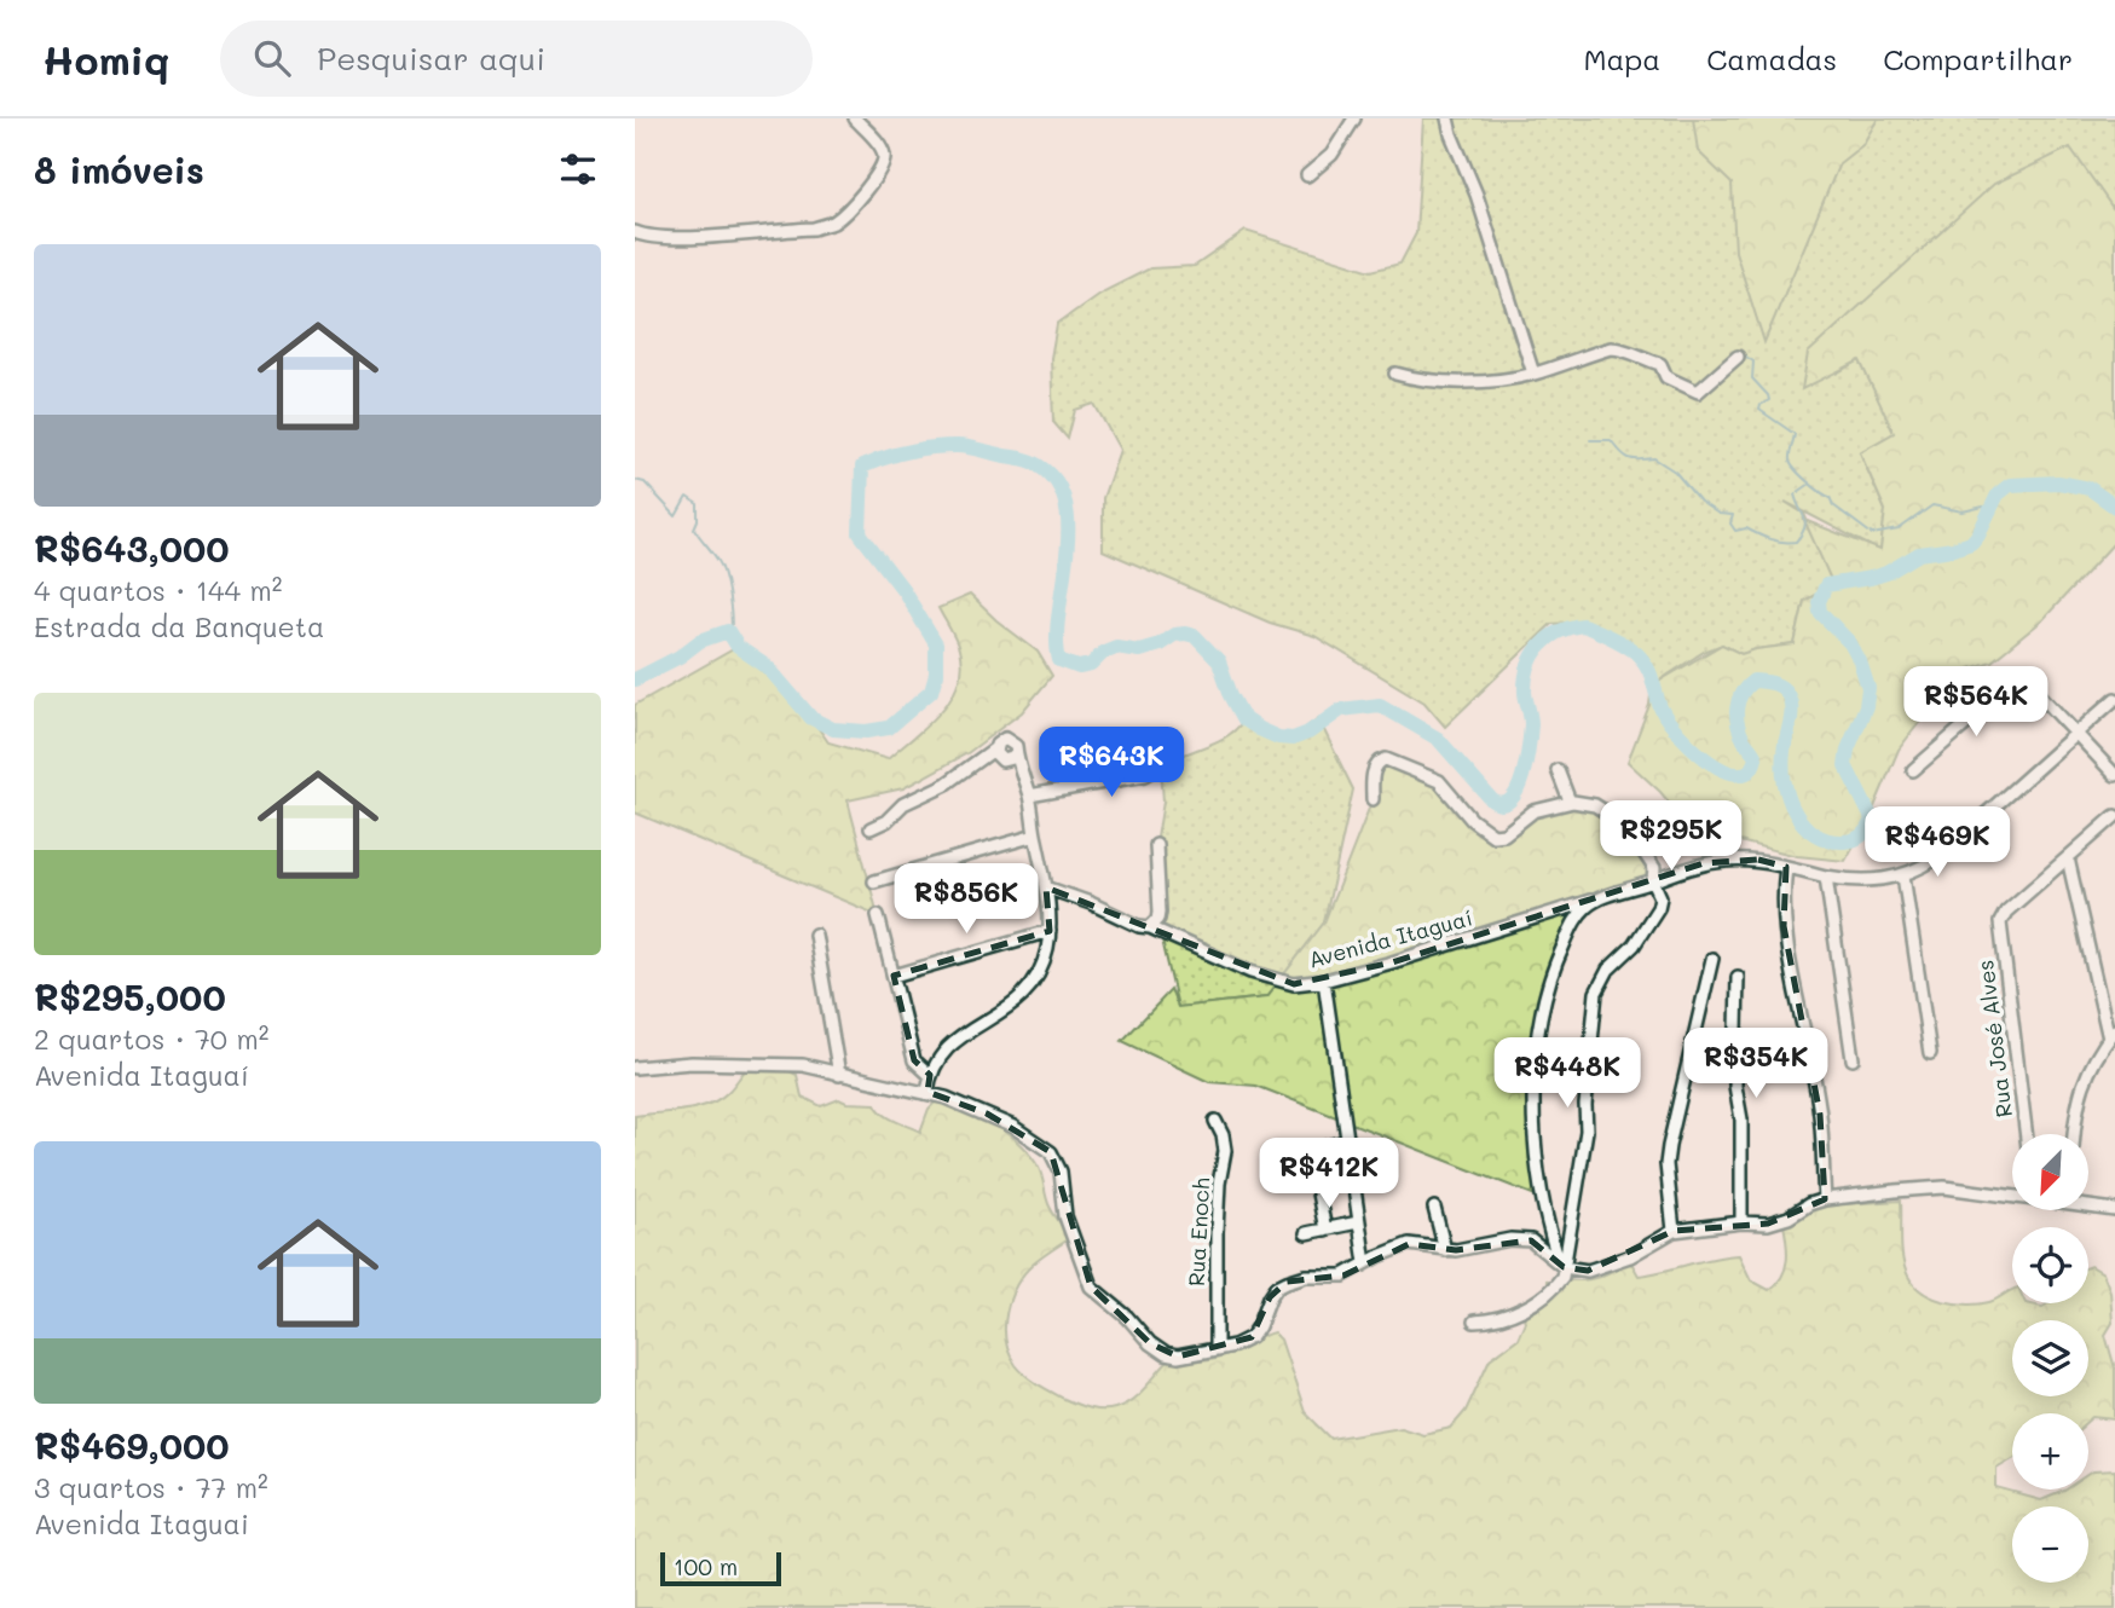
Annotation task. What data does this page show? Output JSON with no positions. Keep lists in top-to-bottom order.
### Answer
{
  "streets": {
    "street": ["Avenida Itaguaí", "Rua José Alves", "Rua Enoch"]
  },
  "scale_bar": "100 m",
  "north": "bottom left",
  "page": {
    "header": "Homiq",
    "search": "Pesquisar aqui",
    "nav": ["Mapa", "Camadas", "Compartilhar"],
    "heading": "8 imóveis",
    "list": [
      {
        "name": "R$643,000",
        "note": "4 quartos · 144 m² · Estrada da Banqueta"
      },
      {
        "name": "R$295,000",
        "note": "2 quartos · 70 m² · Avenida Itaguaí"
      },
      {
        "name": "R$469,000",
        "note": "3 quartos · 77 m² · Avenida Itaguai"
      }
    ],
    "price": [
      "R$564K",
      "R$643K",
      "R$295K",
      "R$469K",
      "R$856K",
      "R$354K",
      "R$448K",
      "R$412K"
    ],
    "map_buttons": ["+", "−"],
    "scale": "100 m"
  }
}
